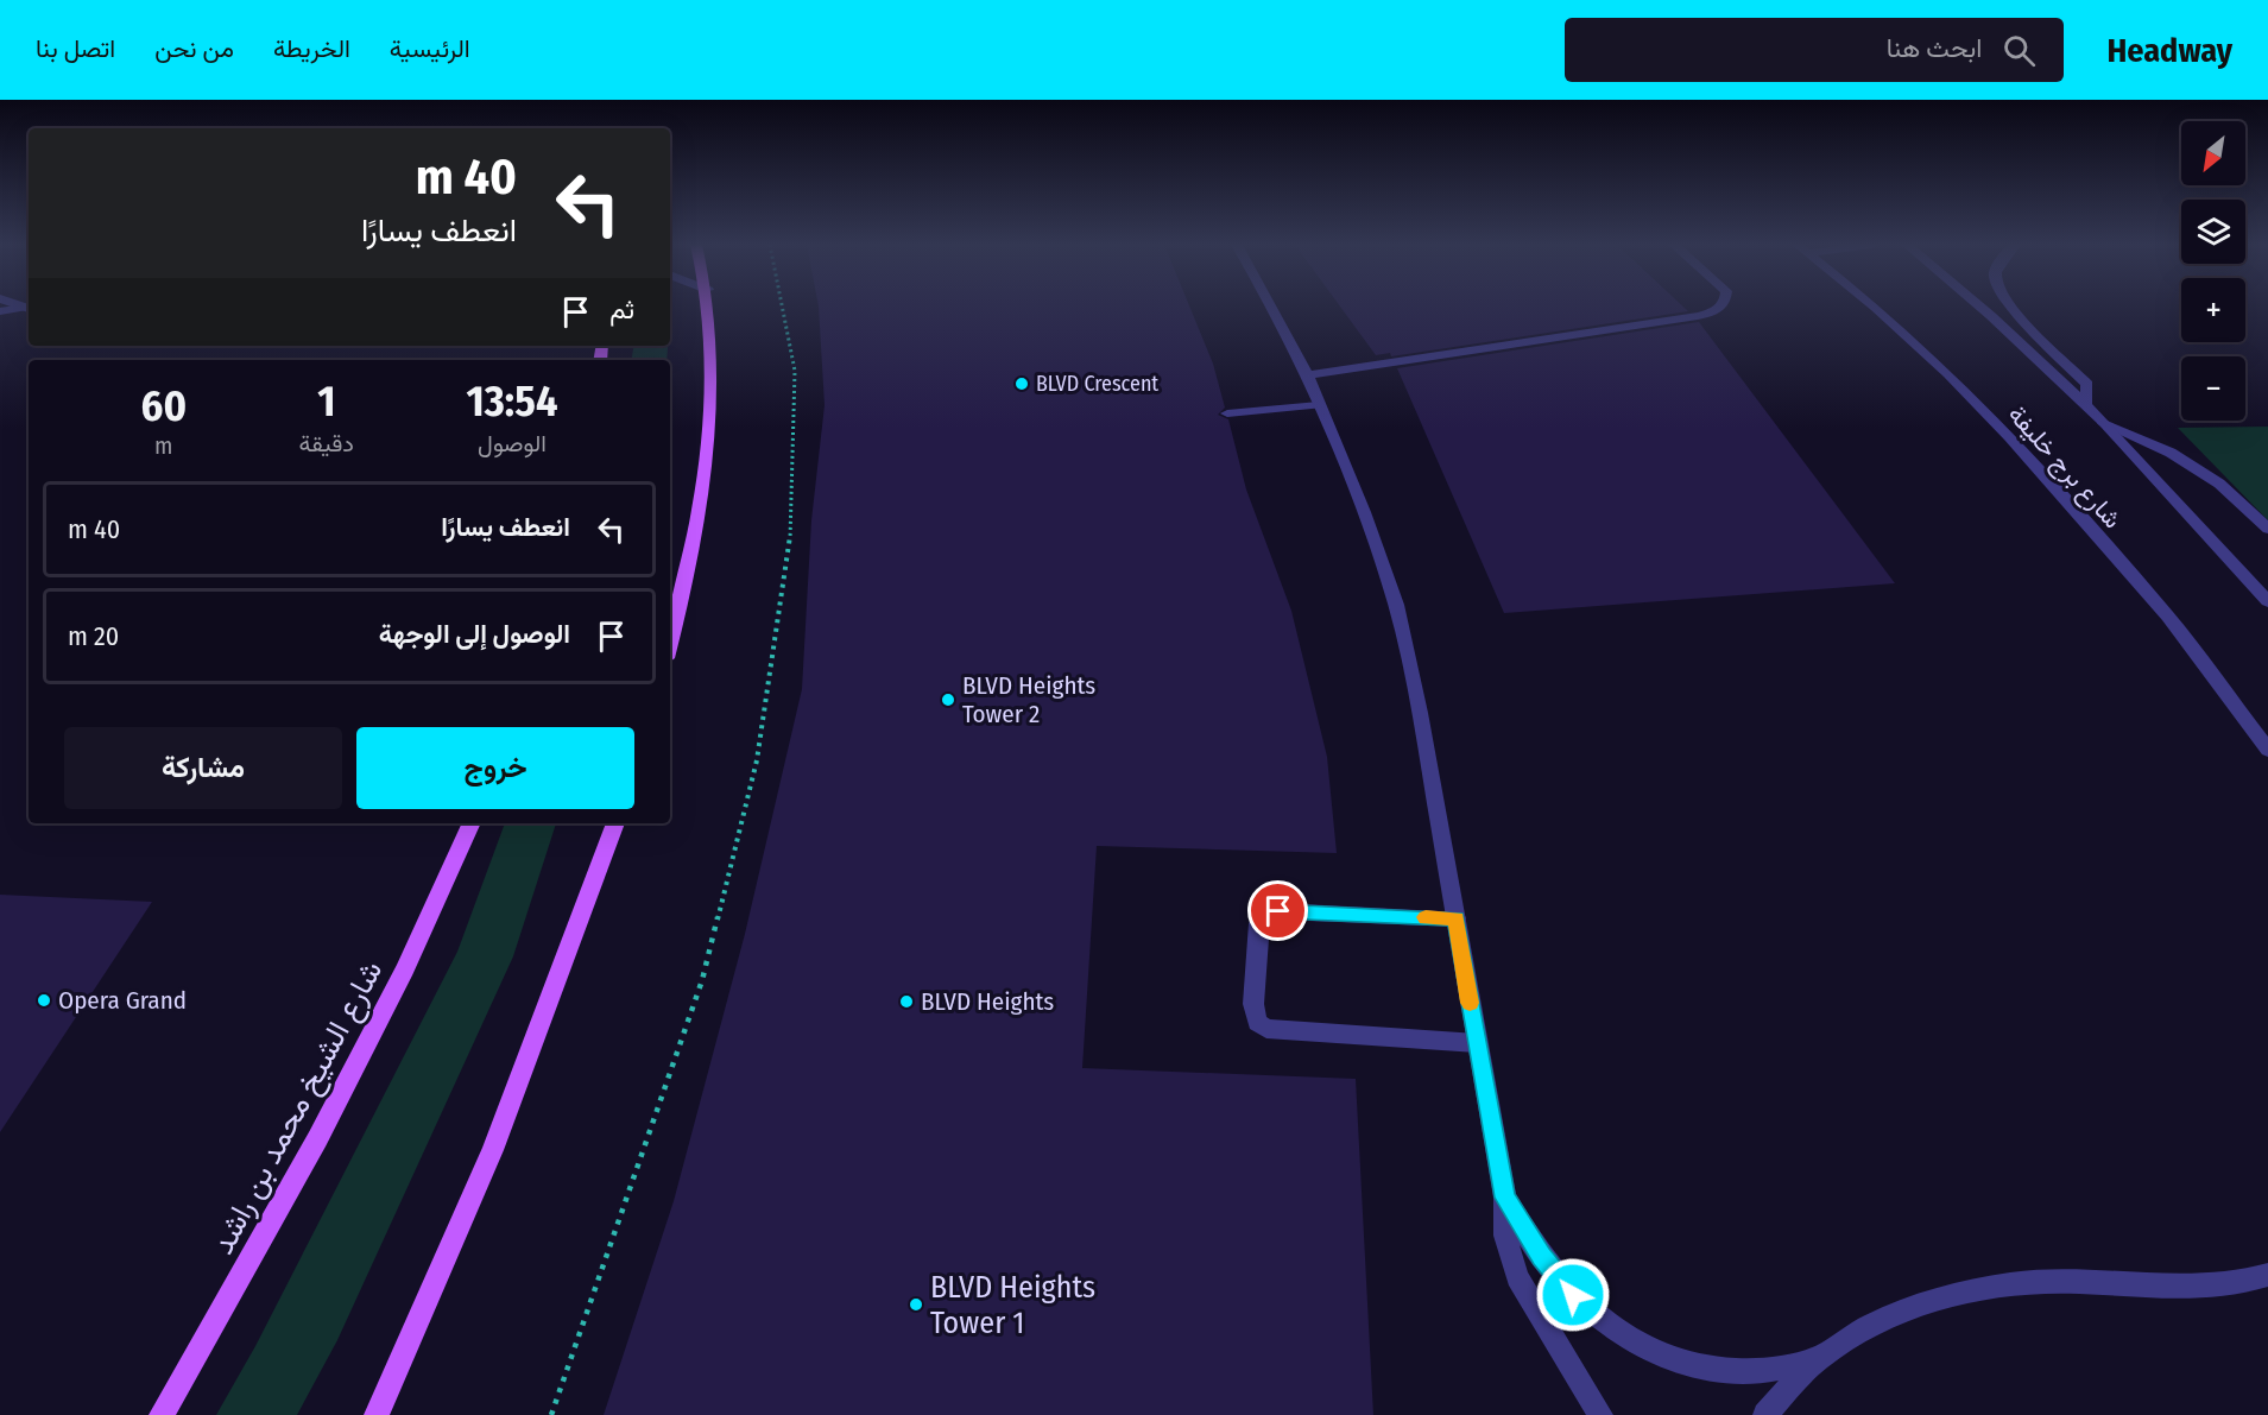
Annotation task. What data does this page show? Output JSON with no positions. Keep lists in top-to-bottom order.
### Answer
{
  "streets": {
    "main road": ["شارع الشيخ محمد بن راشد"],
    "street": ["شارع برج خليفة"]
  },
  "places": [
    "BLVD Crescent",
    "BLVD Heights Tower 2",
    "Opera Grand",
    "BLVD Heights",
    "BLVD Heights Tower 1"
  ],
  "north": "bottom left",
  "page": {
    "header": "Headway",
    "search": "ابحث هنا",
    "nav": [
      "الرئيسية",
      "الخريطة",
      "من نحن",
      "اتصل بنا"
    ],
    "map_buttons": ["+", "−"],
    "turn": ["40 m", "انعطف يسارًا"],
    "then": "ثم",
    "eta": [
      "13:54",
      "الوصول",
      "1",
      "دقيقة",
      "60",
      "m"
    ],
    "list": [
      {
        "name": "انعطف يسارًا",
        "value": "40 m"
      },
      {
        "name": "الوصول إلى الوجهة",
        "value": "20 m"
      }
    ],
    "buttons": ["خروج", "مشاركة"]
  }
}
